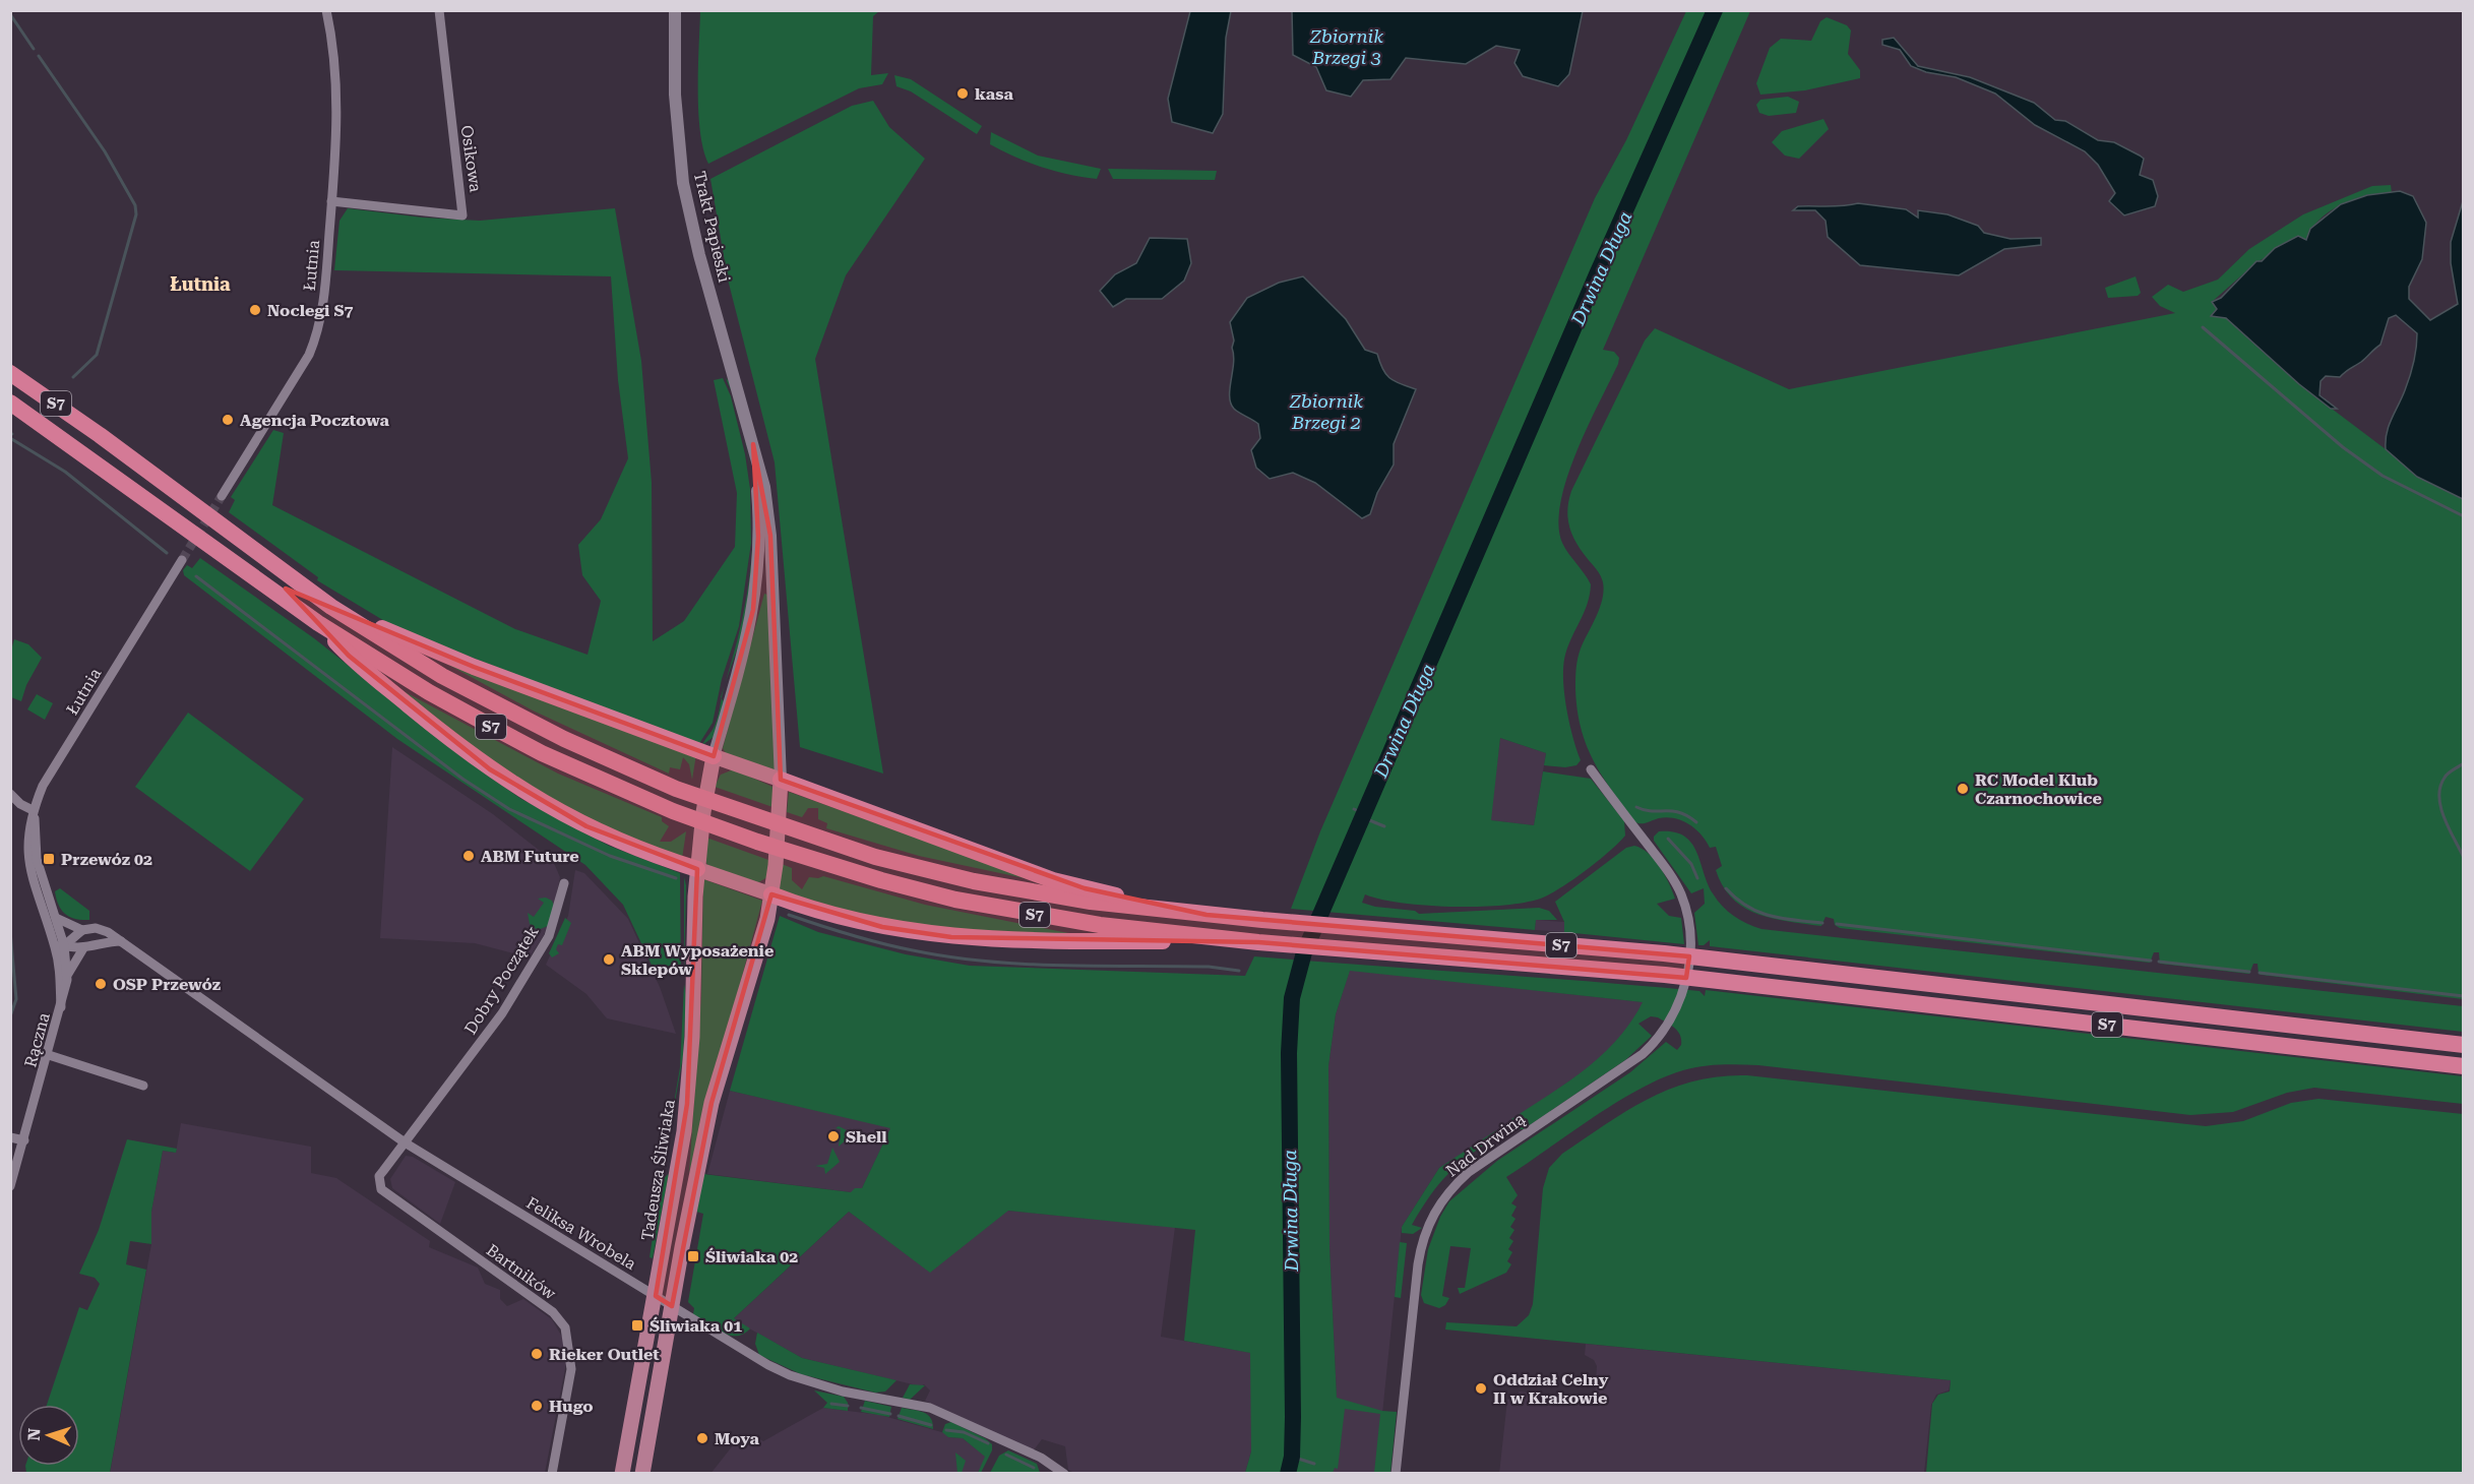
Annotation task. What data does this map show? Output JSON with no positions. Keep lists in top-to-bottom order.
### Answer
{
  "streets": {
    "highway": ["S7"],
    "main road": ["Tadeusza Śliwiaka"],
    "street": [
      "Osikowa",
      "Trakt Papieski",
      "Łutnia",
      "Dobry Początek",
      "Rączna",
      "Nad Drwiną",
      "Feliksa Wrobela",
      "Bartników"
    ]
  },
  "crossings": [
    ["Osikowa", "Łutnia"],
    ["Trakt Papieski", "Tadeusza Śliwiaka"],
    ["Dobry Początek", "Feliksa Wrobela"],
    ["Dobry Początek", "Bartników"],
    ["Tadeusza Śliwiaka", "Feliksa Wrobela"],
    ["Feliksa Wrobela", "Bartników"]
  ],
  "districts": ["Łutnia"],
  "water": ["Zbiornik Brzegi 3", "Drwina Długa", "Zbiornik Brzegi 2"],
  "places": {
    "other": [
      "kasa",
      "Noclegi S7",
      "Agencja Pocztowa",
      "RC Model Klub Czarnochowice",
      "ABM Future",
      "ABM Wyposażenie Sklepów",
      "OSP Przewóz",
      "Shell",
      "Rieker Outlet",
      "Oddział Celny II w Krakowie",
      "Hugo",
      "Moya"
    ],
    "transit": ["Przewóz 02", "Śliwiaka 02", "Śliwiaka 01"]
  },
  "north": "left"
}
